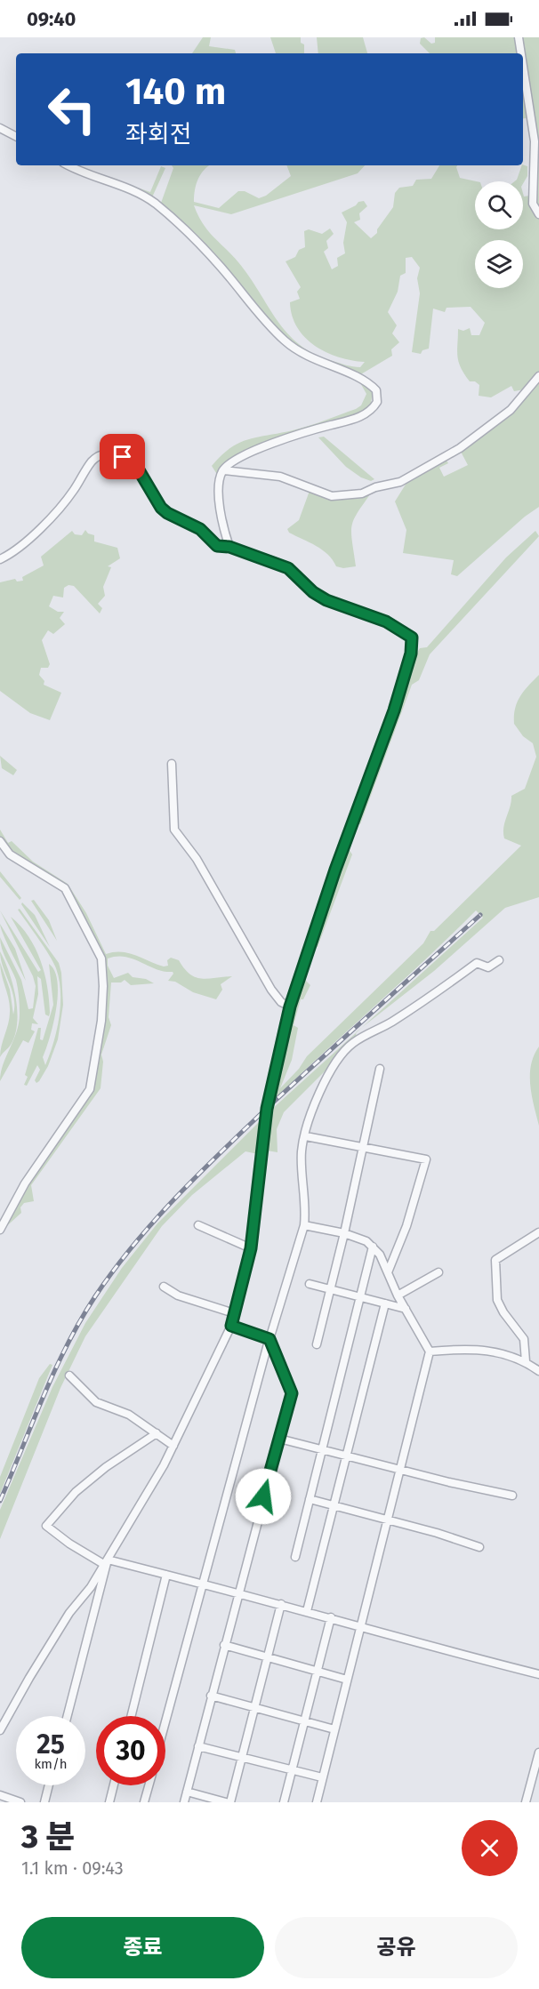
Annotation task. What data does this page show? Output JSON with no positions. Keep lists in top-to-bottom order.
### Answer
{
  "page": {
    "status": "09:40",
    "turn": ["140 m", "좌회전"],
    "speed": "25 km/h",
    "limit": "30",
    "heading": ["3 분", "1.1 km · 09:43"],
    "buttons": ["종료", "공유"]
  }
}
